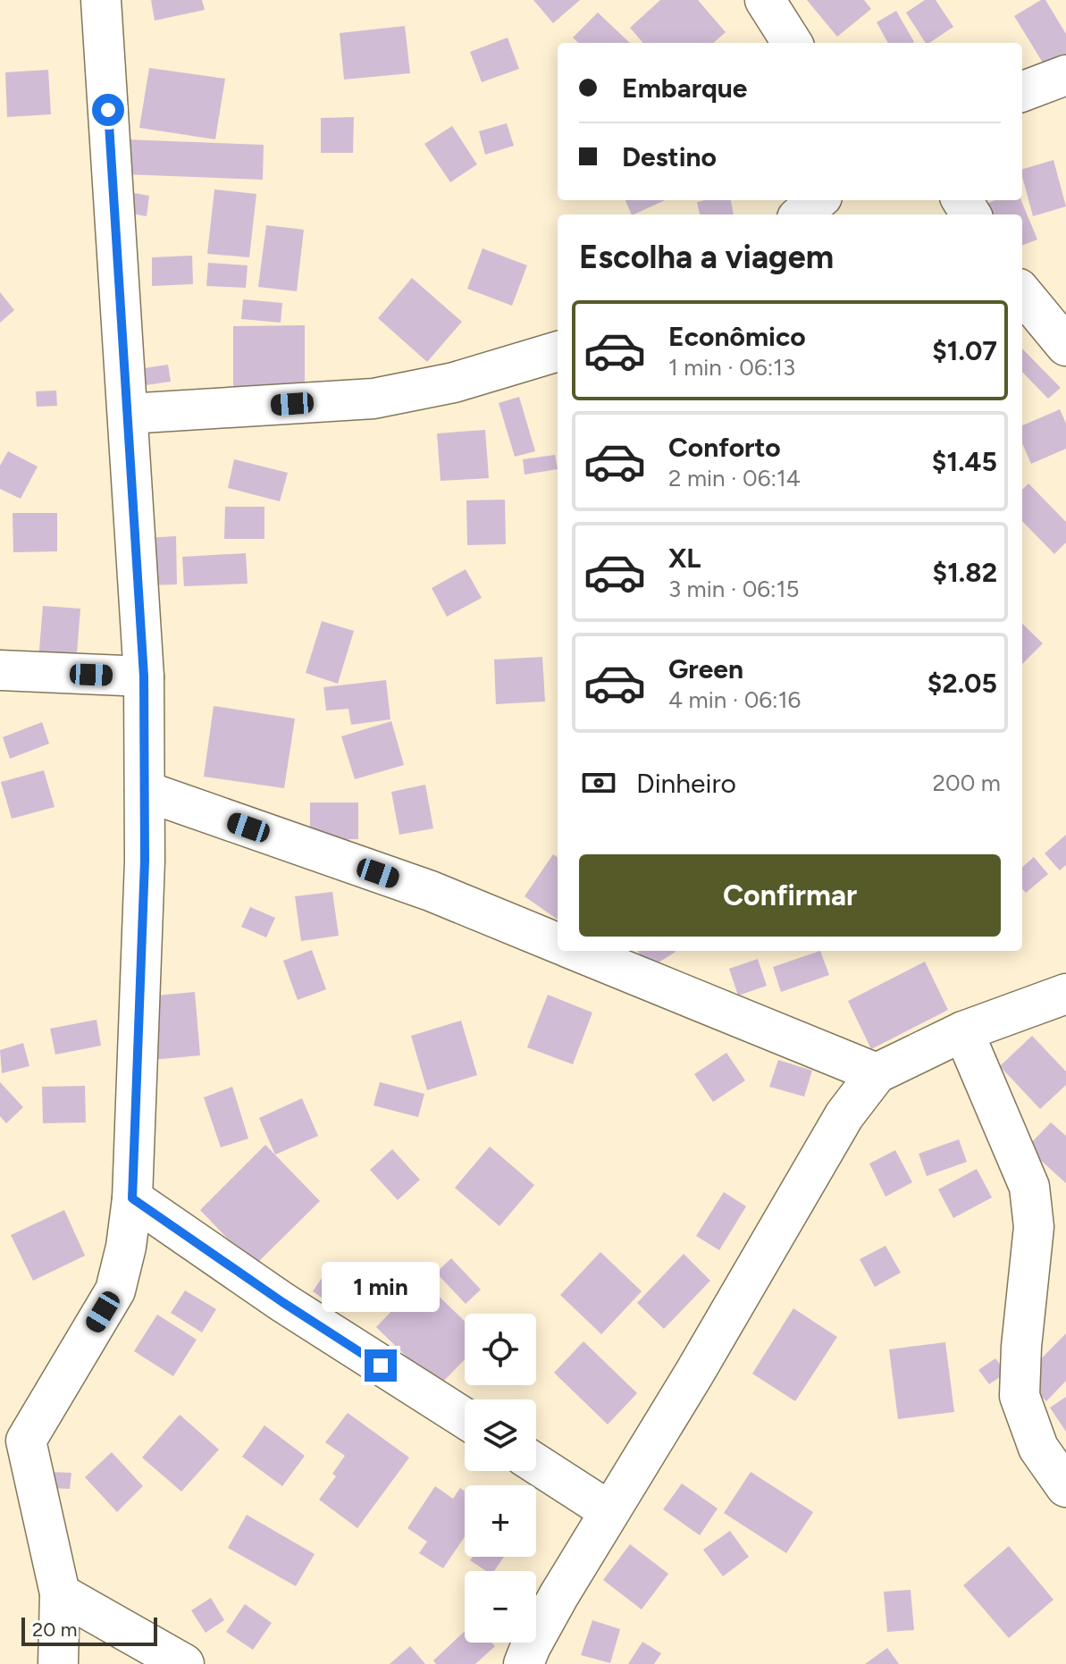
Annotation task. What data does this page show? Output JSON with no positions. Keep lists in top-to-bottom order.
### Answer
{
  "scale_bar": "20 m",
  "page": {
    "banner": ["Embarque", "Destino"],
    "heading": "Escolha a viagem",
    "list": [
      {
        "name": "Econômico",
        "note": "1 min · 06:13",
        "value": "$1.07"
      },
      {
        "name": "Conforto",
        "note": "2 min · 06:14",
        "value": "$1.45"
      },
      {
        "name": "XL",
        "note": "3 min · 06:15",
        "value": "$1.82"
      },
      {
        "name": "Green",
        "note": "4 min · 06:16",
        "value": "$2.05"
      }
    ],
    "pay": ["Dinheiro", "200 m"],
    "buttons": "Confirmar",
    "bubble": "1 min",
    "map_buttons": ["+", "−"],
    "scale": "20 m"
  }
}
